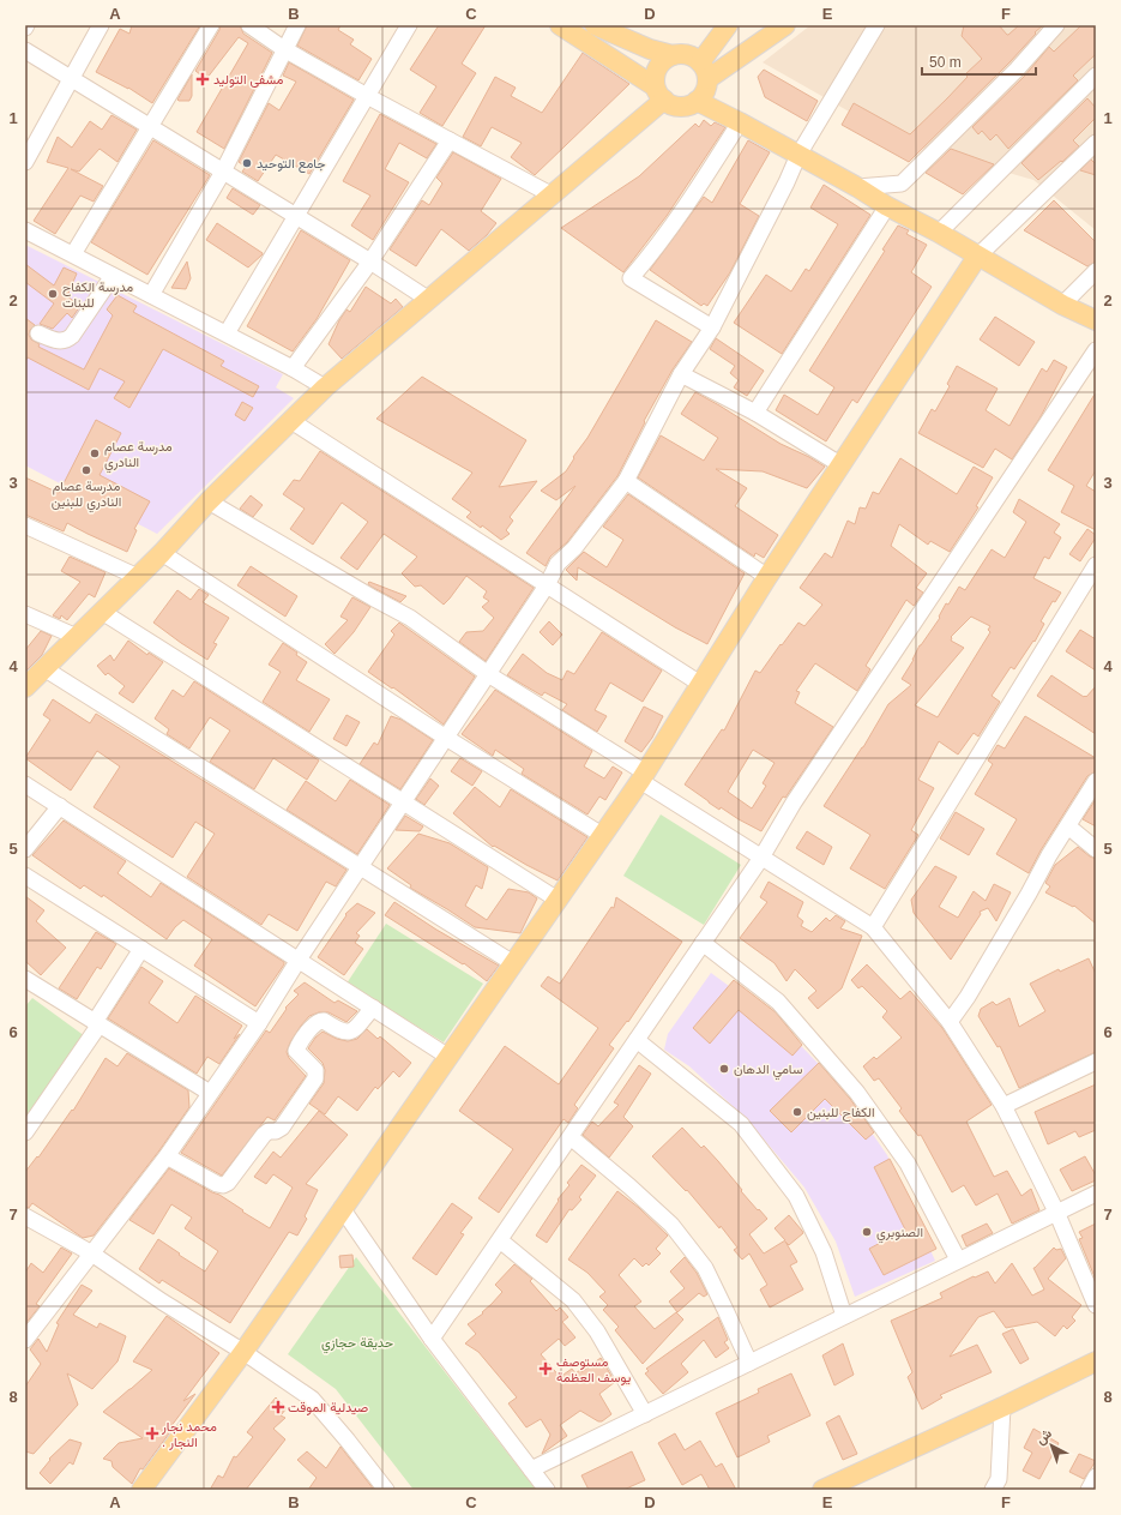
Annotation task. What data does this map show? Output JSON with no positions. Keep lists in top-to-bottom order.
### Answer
{
  "parks": ["حديقة حجازي"],
  "places": {
    "health": [
      "مشفى التوليد",
      "مستوصف يوسف العظمة",
      "صيدلية الموقت",
      "محمد نجار . النجار"
    ],
    "other": [
      "جامع التوحيد",
      "مدرسة الكفاح للبنات",
      "مدرسة عصام النادري",
      "مدرسة عصام النادري للبنين",
      "سامي الدهان",
      "الكفاح للبنين",
      "الصنوبري"
    ]
  },
  "scale_bar": "50 m",
  "north": "top left",
  "grid": {
    "columns": [
      "A",
      "B",
      "C",
      "D",
      "E",
      "F"
    ],
    "rows": [
      "1",
      "2",
      "3",
      "4",
      "5",
      "6",
      "7",
      "8"
    ]
  }
}
